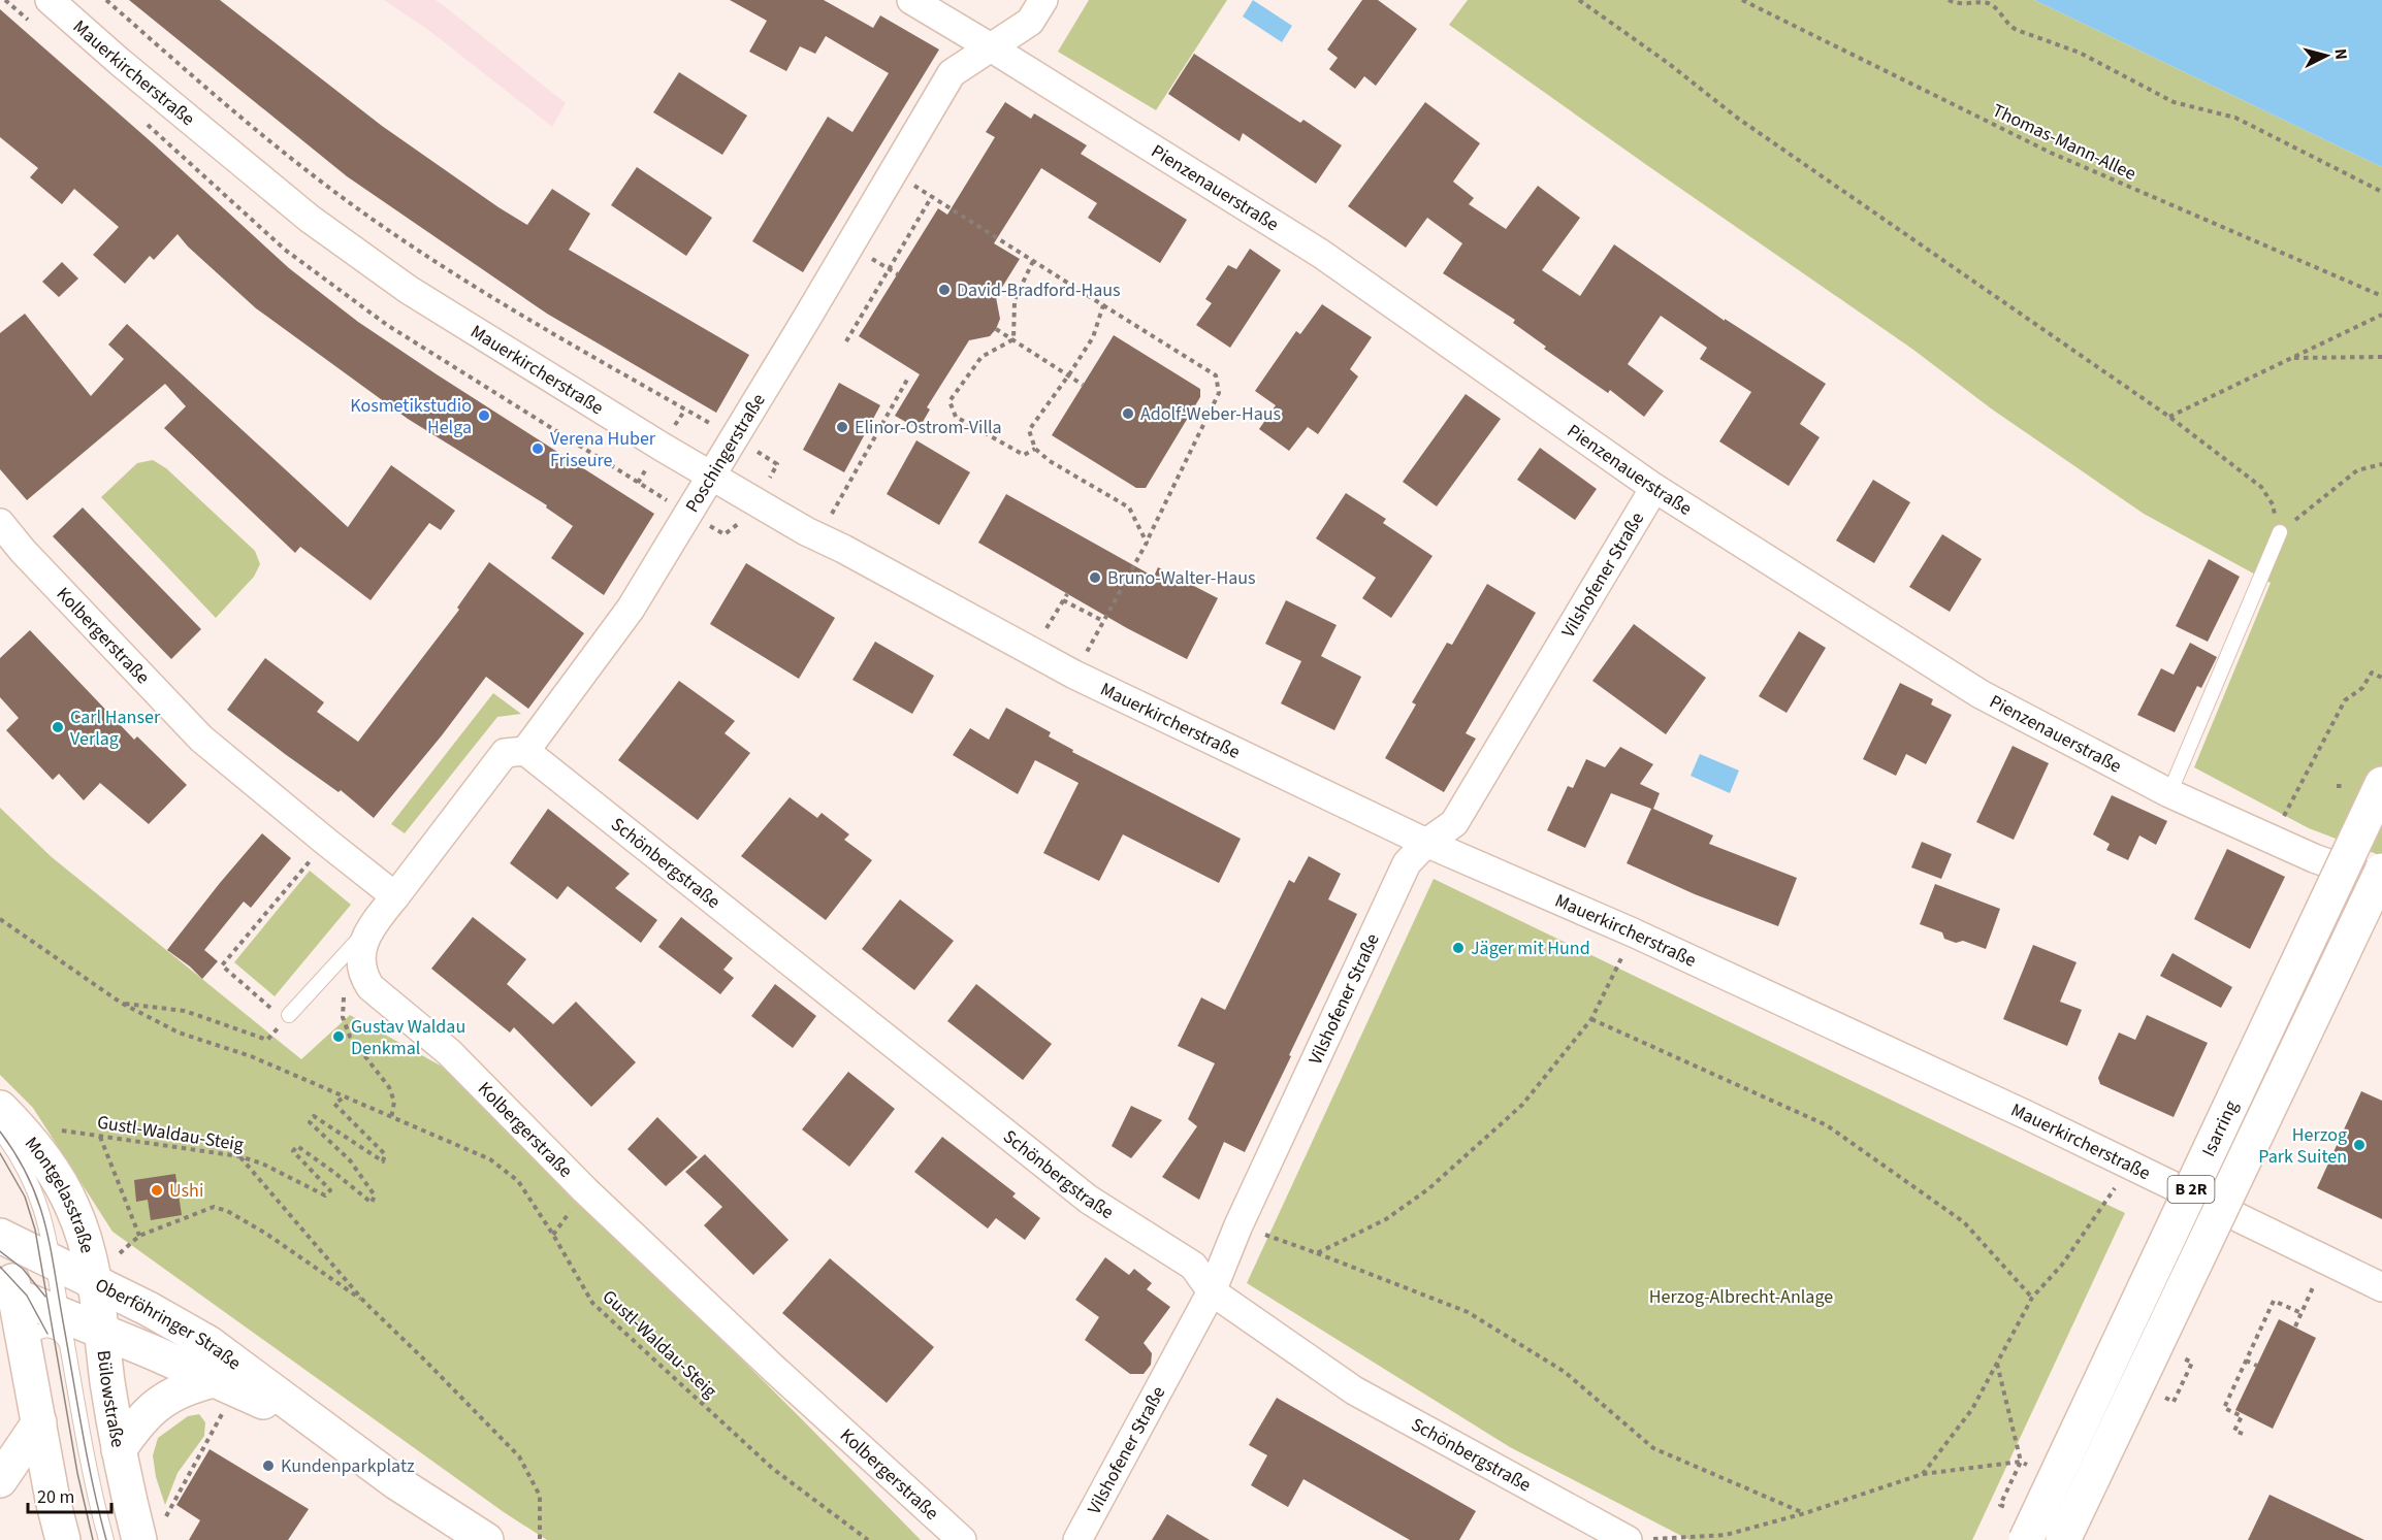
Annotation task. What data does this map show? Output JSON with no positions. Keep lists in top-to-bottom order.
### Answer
{
  "streets": {
    "main road": [
      "Isarring",
      "B 2R",
      "Montgelasstraße",
      "Oberföhringer Straße",
      "Bülowstraße"
    ],
    "street": [
      "Mauerkircherstraße",
      "Pienzenauerstraße",
      "Poschingerstraße",
      "Vilshofener Straße",
      "Kolbergerstraße",
      "Schönbergstraße"
    ],
    "path": ["Thomas-Mann-Allee", "Gustl-Waldau-Steig"]
  },
  "crossings": [
    ["Mauerkircherstraße", "Poschingerstraße"],
    ["Mauerkircherstraße", "Vilshofener Straße"],
    ["Pienzenauerstraße", "Poschingerstraße"],
    ["Pienzenauerstraße", "Vilshofener Straße"],
    ["Poschingerstraße", "Schönbergstraße"],
    ["Vilshofener Straße", "Schönbergstraße"],
    ["Montgelasstraße", "Oberföhringer Straße"],
    ["Montgelasstraße", "Bülowstraße"],
    ["Oberföhringer Straße", "Bülowstraße"]
  ],
  "parks": ["Herzog-Albrecht-Anlage"],
  "places": [
    "David-Bradford-Haus",
    "Adolf-Weber-Haus",
    "Kosmetikstudio Helga",
    "Elinor-Ostrom-Villa",
    "Verena Huber Friseure",
    "Bruno-Walter-Haus",
    "Carl Hanser Verlag",
    "Jäger mit Hund",
    "Gustav Waldau Denkmal",
    "Herzog Park Suiten",
    "Ushi",
    "Kundenparkplatz"
  ],
  "scale_bar": "20 m",
  "north": "right"
}
